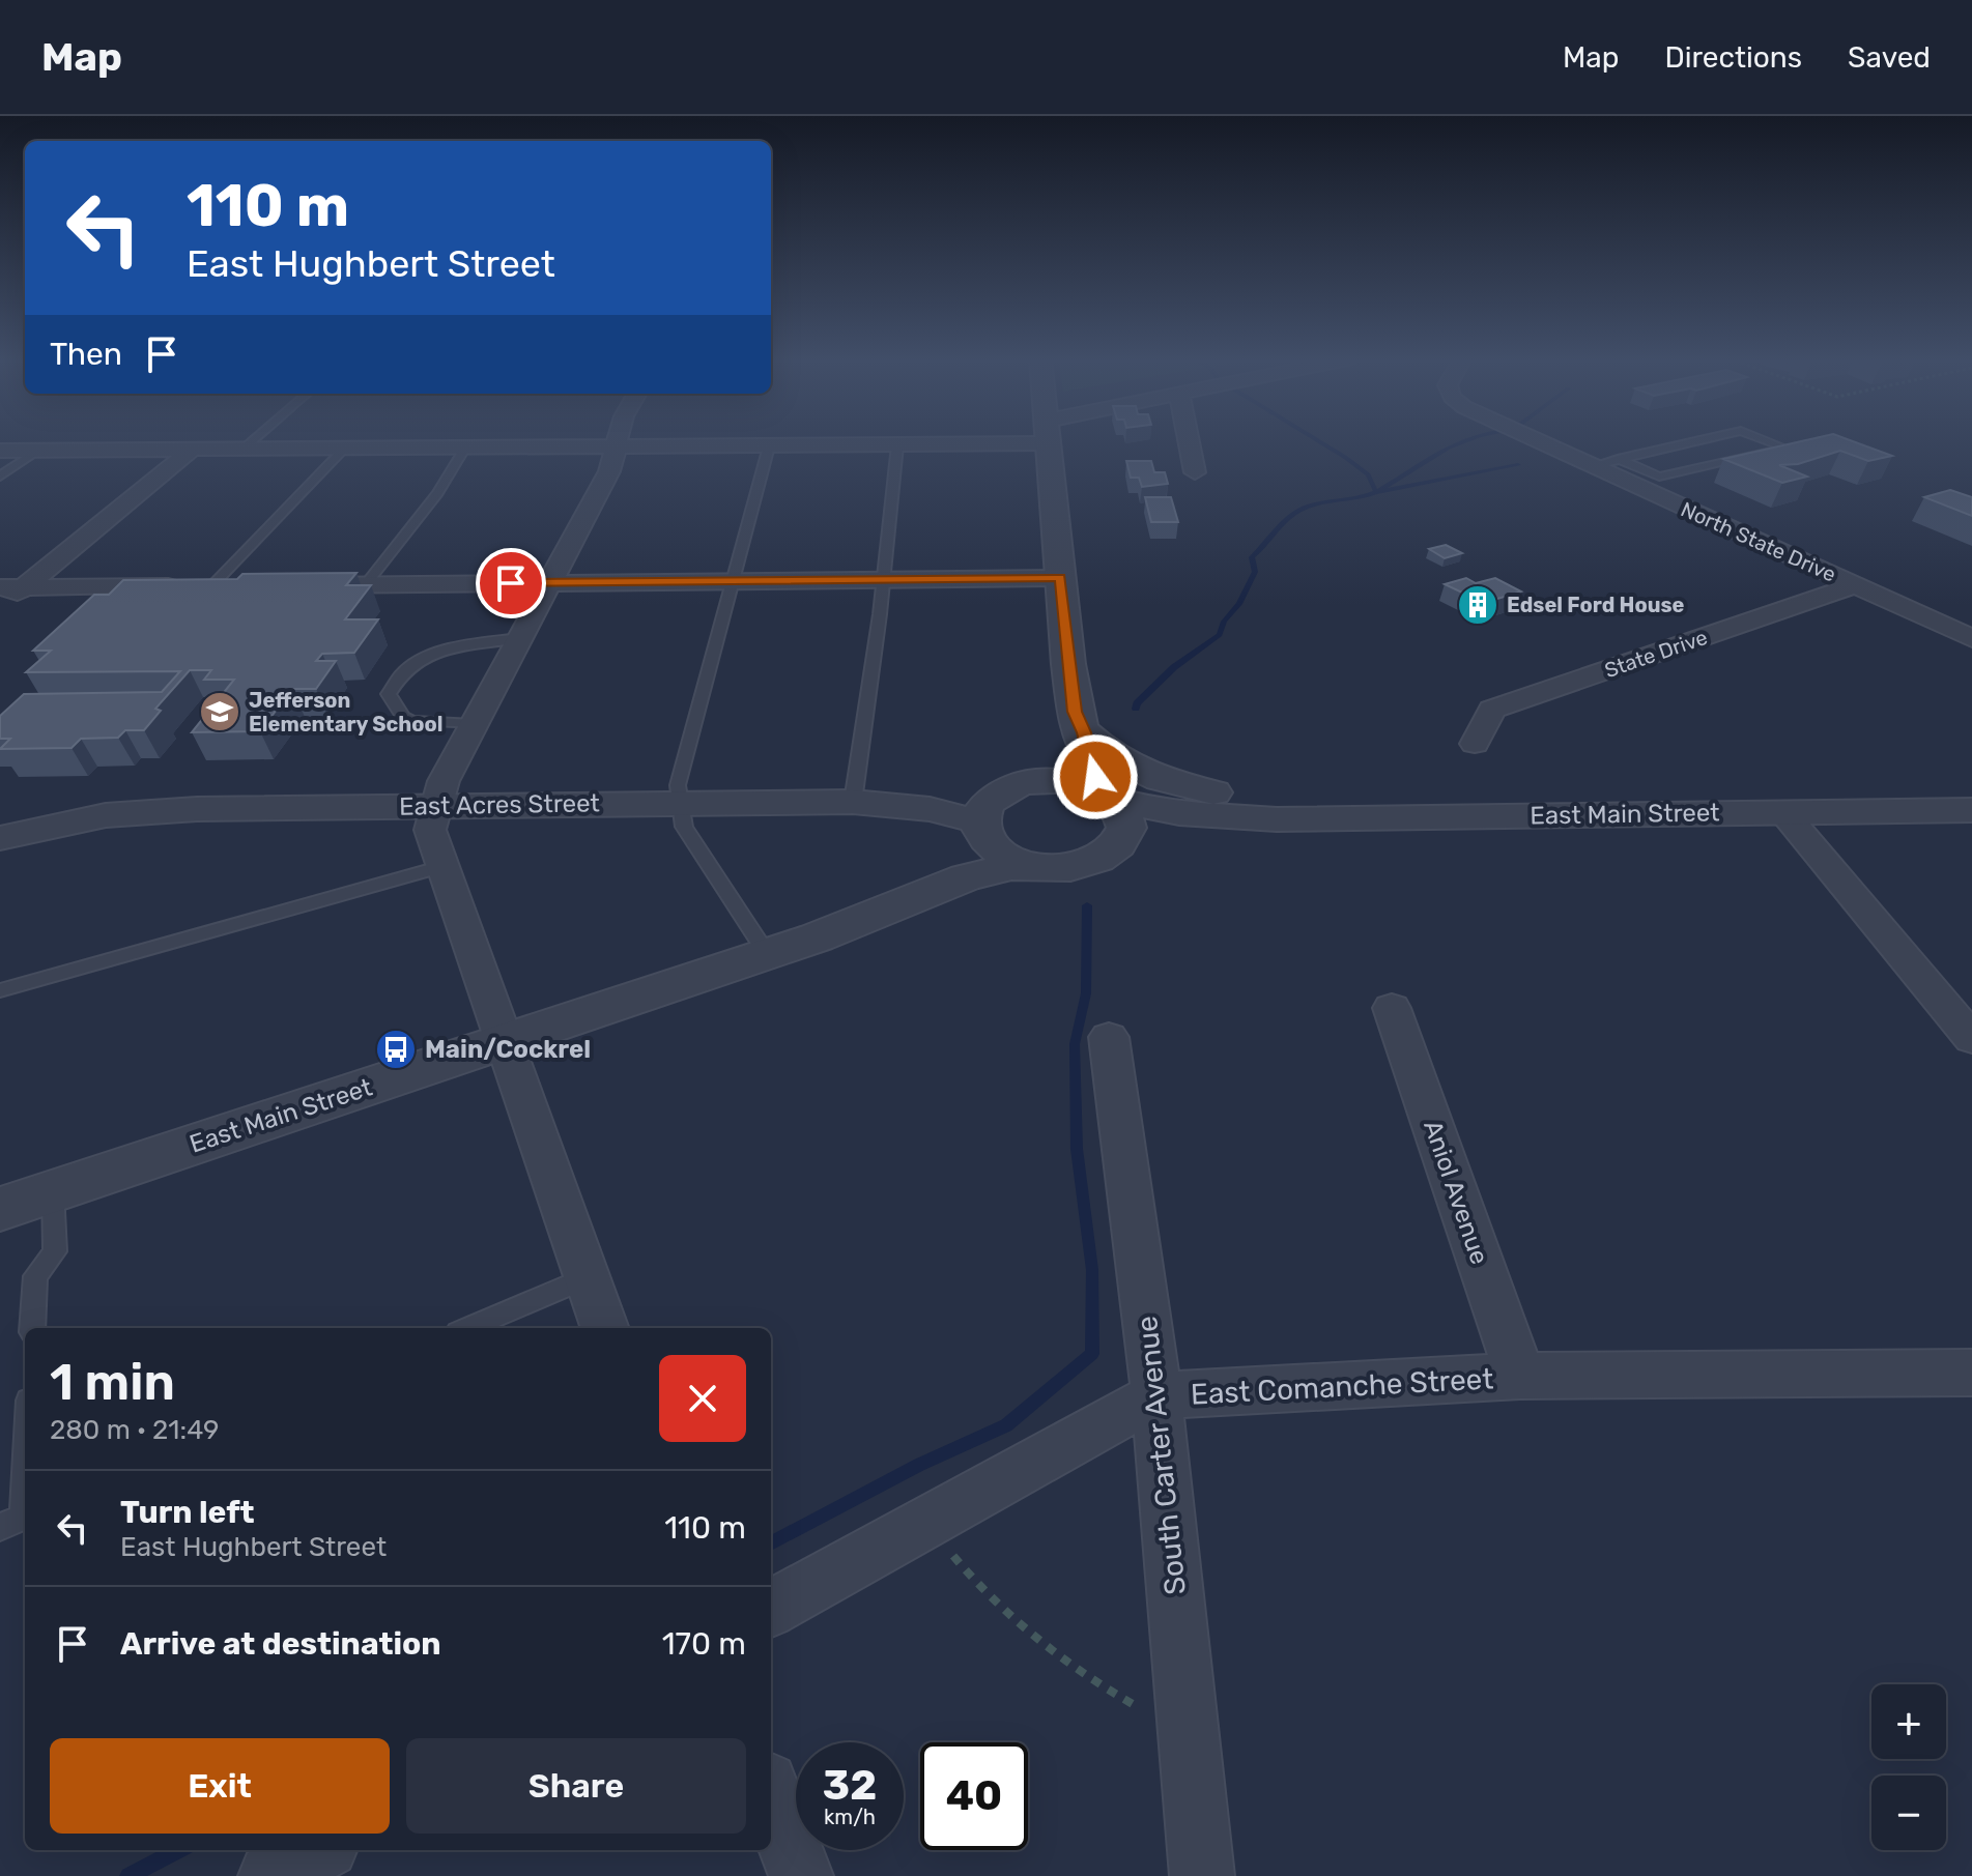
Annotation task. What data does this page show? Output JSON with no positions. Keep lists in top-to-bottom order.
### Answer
{
  "streets": {
    "street": [
      "North State Drive",
      "State Drive",
      "East Acres Street",
      "East Main Street",
      "Aniol Avenue",
      "East Comanche Street",
      "South Carter Avenue"
    ]
  },
  "crossings": [
    ["North State Drive", "State Drive"],
    ["East Acres Street", "East Main Street"],
    ["Aniol Avenue", "East Comanche Street"],
    ["East Comanche Street", "South Carter Avenue"]
  ],
  "places": {
    "building": ["Edsel Ford House"],
    "school or university": ["Jefferson Elementary School"],
    "bus stop": ["Main/Cockrel"]
  },
  "page": {
    "header": "Map",
    "nav": ["Map", "Directions", "Saved"],
    "turn": ["110 m", "East Hughbert Street"],
    "then": "Then",
    "heading": ["1 min", "280 m · 21:49"],
    "list": [
      {
        "name": "Turn left",
        "note": "East Hughbert Street",
        "value": "110 m"
      },
      {
        "name": "Arrive at destination",
        "value": "170 m"
      }
    ],
    "map_buttons": ["+", "−"],
    "buttons": ["Exit", "Share"],
    "speed": "32 km/h",
    "limit": "40"
  }
}
